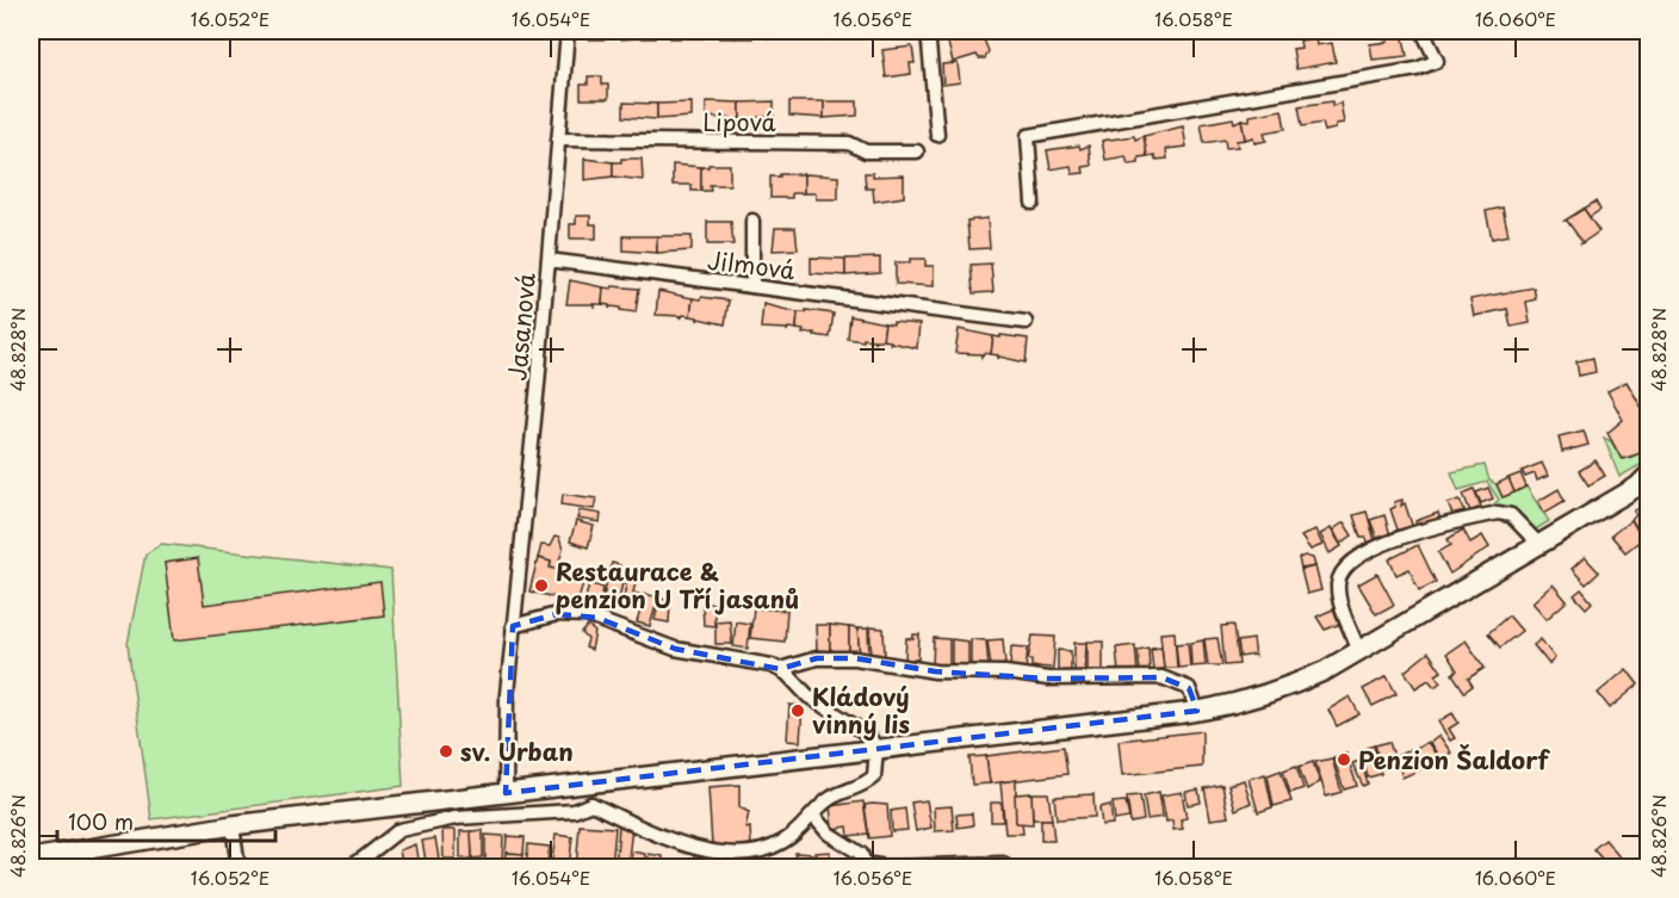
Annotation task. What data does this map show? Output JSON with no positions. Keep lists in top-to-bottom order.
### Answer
{
  "streets": {
    "street": ["Lipová", "Jilmová", "Jasanová"]
  },
  "crossings": [
    ["Lipová", "Jasanová"],
    ["Jilmová", "Jasanová"]
  ],
  "places": [
    "Restaurace & penzion U Tří jasanů",
    "Kládový vinný lis",
    "sv. Urban",
    "Penzion Šaldorf"
  ],
  "scale_bar": "100 m",
  "coordinates": [
    "16.052°E",
    "16.054°E",
    "16.056°E",
    "16.058°E",
    "16.060°E",
    "48.828°N",
    "48.826°N"
  ]
}
